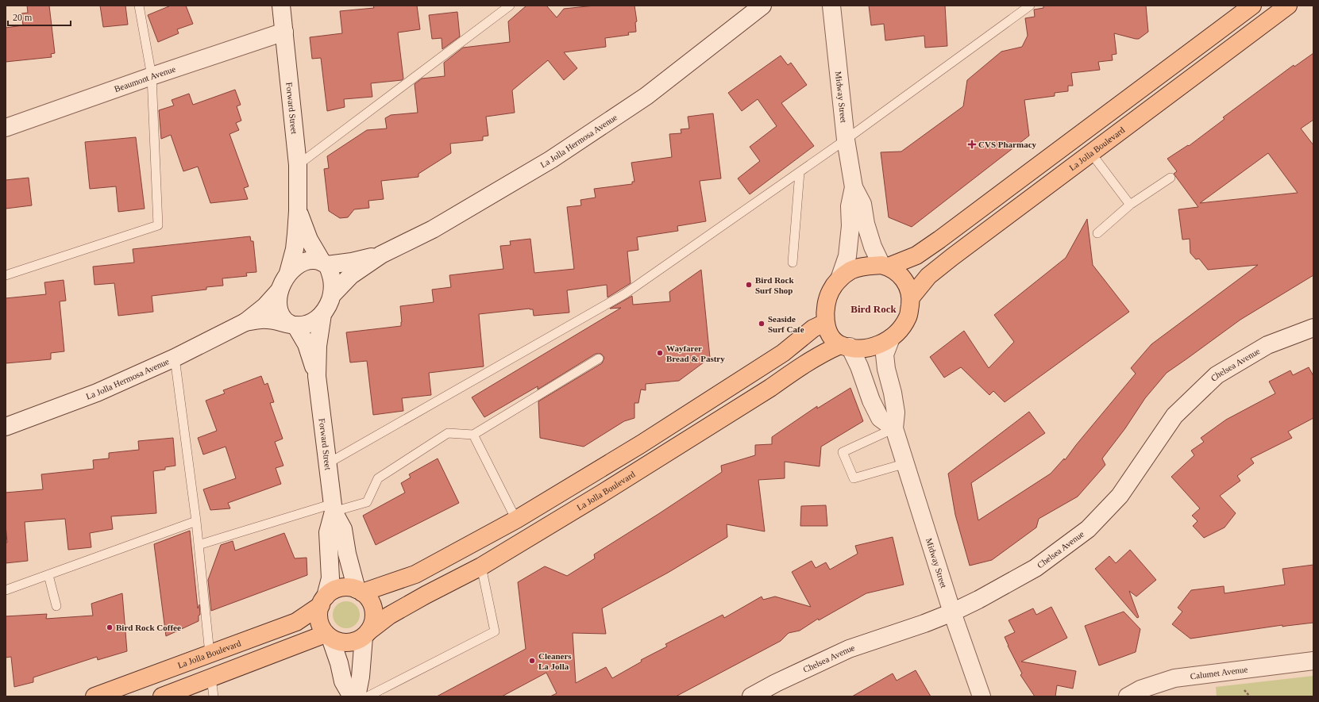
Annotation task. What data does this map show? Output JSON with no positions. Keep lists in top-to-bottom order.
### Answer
{
  "streets": {
    "main road": ["La Jolla Boulevard"],
    "street": [
      "Beaumont Avenue",
      "Midway Street",
      "Forward Street",
      "La Jolla Hermosa Avenue",
      "Chelsea Avenue",
      "Calumet Avenue"
    ]
  },
  "crossings": [
    ["Beaumont Avenue", "Forward Street"],
    ["Midway Street", "La Jolla Boulevard"],
    ["Midway Street", "Chelsea Avenue"],
    ["Forward Street", "La Jolla Hermosa Avenue"],
    ["Forward Street", "La Jolla Boulevard"]
  ],
  "districts": ["Bird Rock"],
  "places": {
    "health": ["CVS Pharmacy"],
    "other": [
      "Bird Rock Surf Shop",
      "Seaside Surf Cafe",
      "Wayfarer Bread & Pastry",
      "Bird Rock Coffee",
      "Cleaners La Jolla"
    ]
  },
  "scale_bar": "20 m"
}
